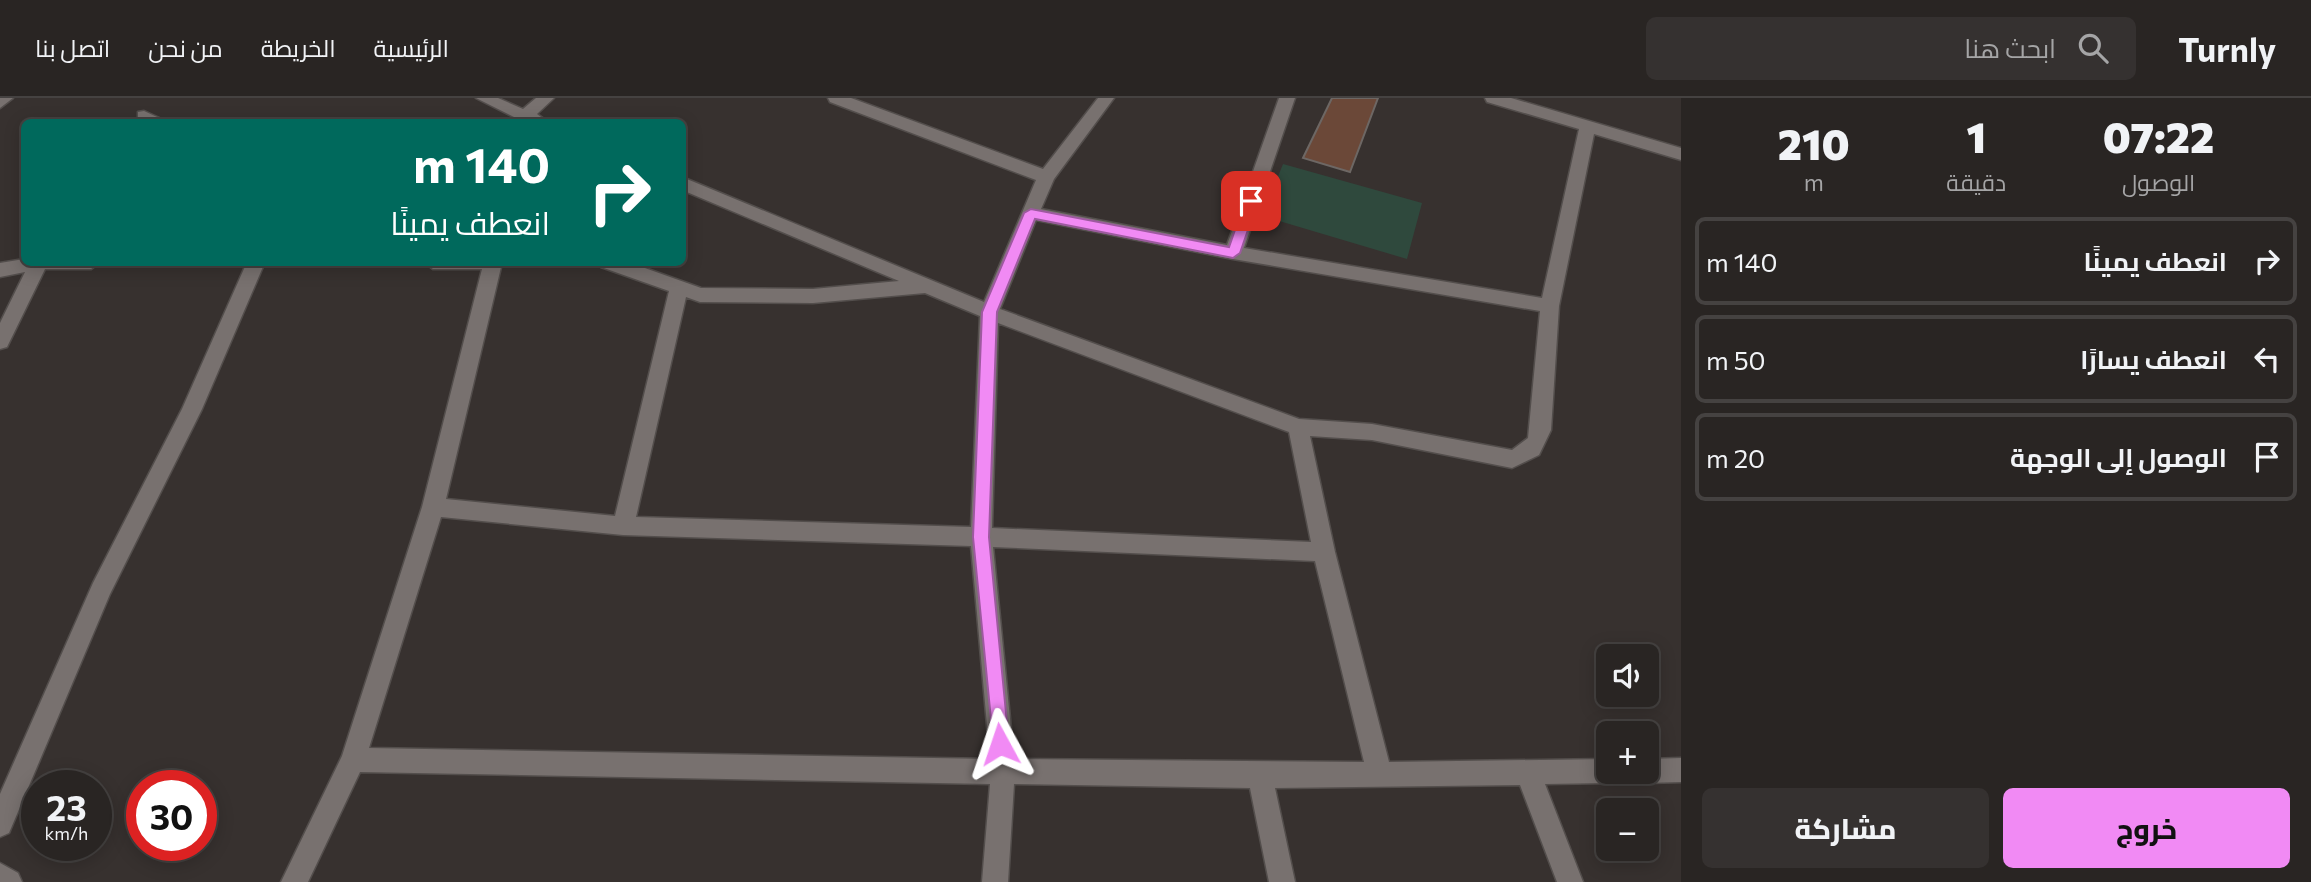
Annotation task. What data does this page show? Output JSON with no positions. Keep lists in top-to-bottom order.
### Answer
{
  "page": {
    "header": "Turnly",
    "search": "ابحث هنا",
    "nav": [
      "الرئيسية",
      "الخريطة",
      "من نحن",
      "اتصل بنا"
    ],
    "eta": [
      "07:22",
      "الوصول",
      "1",
      "دقيقة",
      "210",
      "m"
    ],
    "turn": ["140 m", "انعطف يمينًا"],
    "list": [
      {
        "name": "انعطف يمينًا",
        "value": "140 m"
      },
      {
        "name": "انعطف يسارًا",
        "value": "50 m"
      },
      {
        "name": "الوصول إلى الوجهة",
        "value": "20 m"
      }
    ],
    "map_buttons": ["+", "−"],
    "speed": "23 km/h",
    "limit": "30",
    "buttons": ["خروج", "مشاركة"]
  }
}
